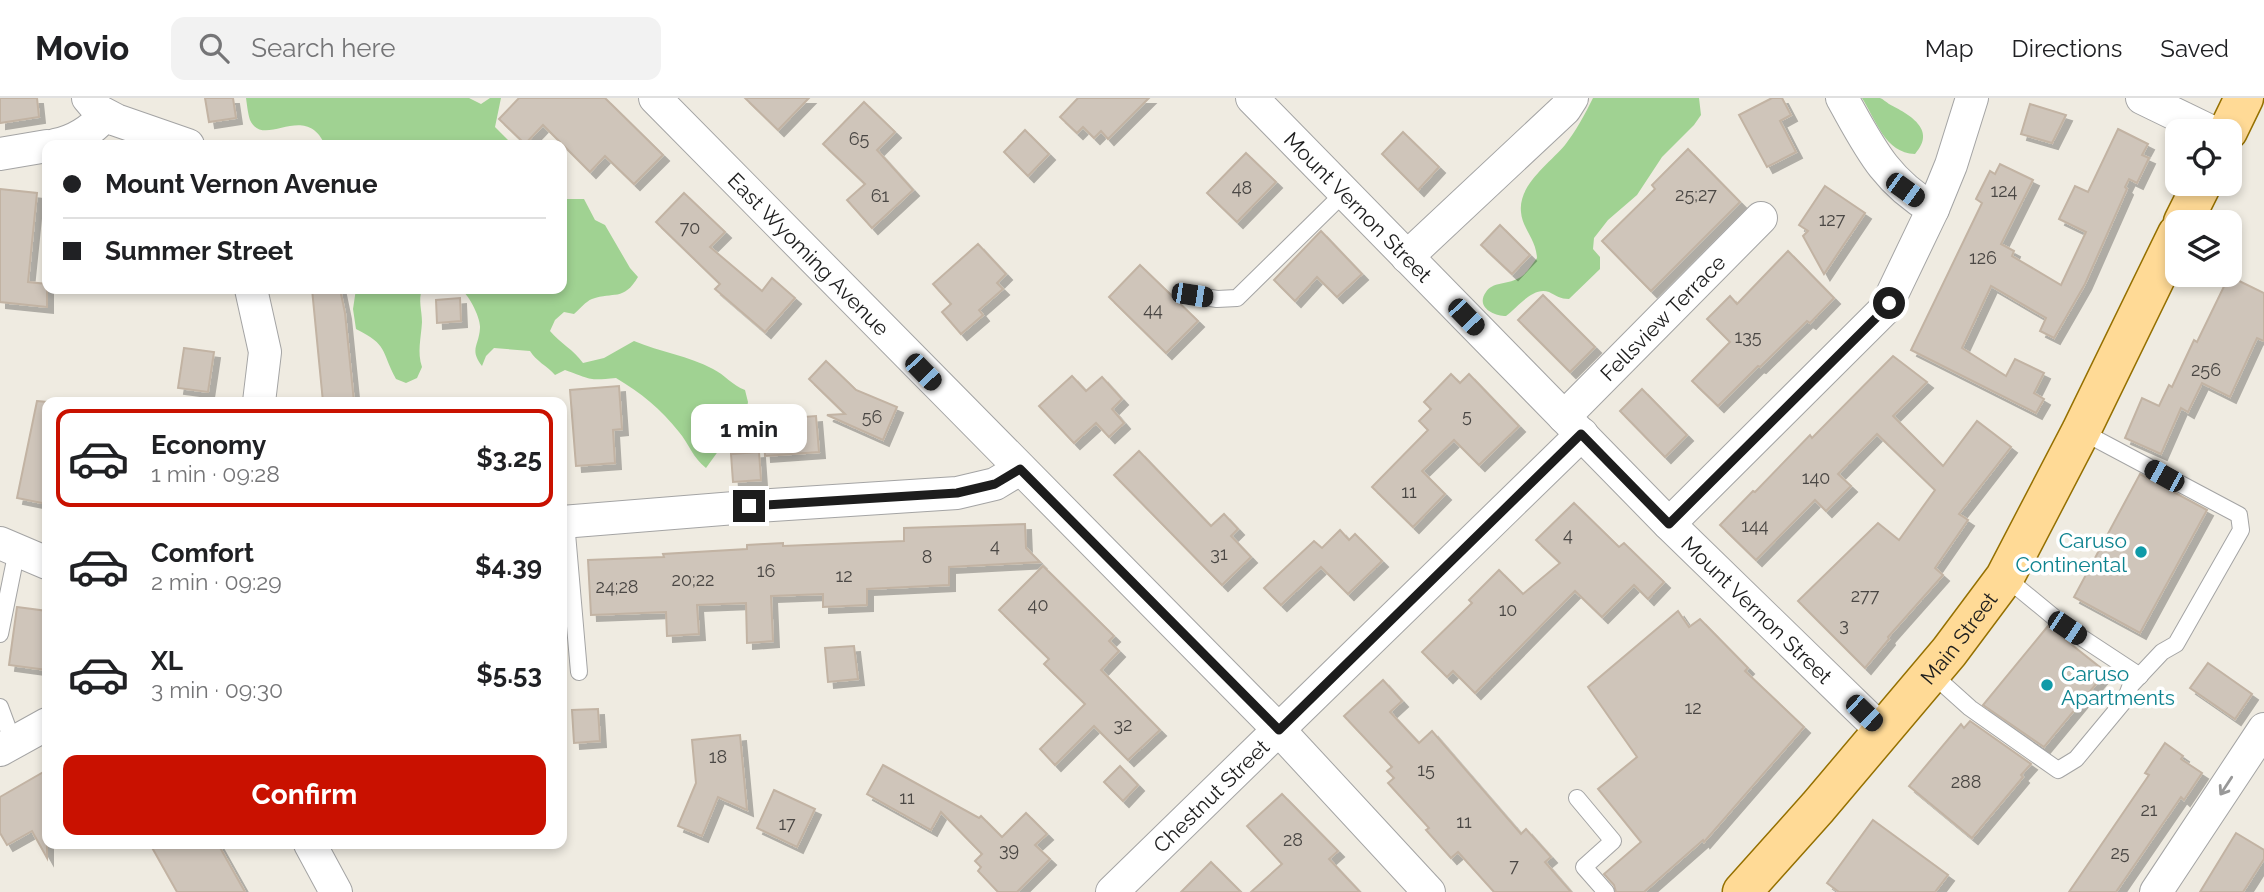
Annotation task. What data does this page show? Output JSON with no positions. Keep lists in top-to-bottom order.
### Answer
{
  "streets": {
    "main road": ["Main Street"],
    "street": [
      "Mount Vernon Street",
      "East Wyoming Avenue",
      "Fellsview Terrace",
      "Chestnut Street"
    ]
  },
  "crossings": [
    ["Mount Vernon Street", "Fellsview Terrace"],
    ["Mount Vernon Street", "Main Street"],
    ["Mount Vernon Street", "Chestnut Street"],
    ["East Wyoming Avenue", "Chestnut Street"],
    ["Fellsview Terrace", "Chestnut Street"]
  ],
  "places": ["Caruso Continental", "Caruso Apartments"],
  "house_numbers": [
    "65",
    "48",
    "124",
    "25;27",
    "61",
    "127",
    "70",
    "126",
    "44",
    "135",
    "256",
    "5",
    "56",
    "140",
    "11",
    "144",
    "4",
    "4",
    "31",
    "8",
    "16",
    "12",
    "20;22",
    "24;28",
    "277",
    "40",
    "10",
    "3",
    "12",
    "32",
    "18",
    "15",
    "288",
    "11",
    "21",
    "11",
    "17",
    "28",
    "39",
    "25",
    "7"
  ],
  "page": {
    "header": "Movio",
    "search": "Search here",
    "nav": ["Map", "Directions", "Saved"],
    "banner": ["Mount Vernon Avenue", "Summer Street"],
    "bubble": "1 min",
    "list": [
      {
        "name": "Economy",
        "note": "1 min · 09:28",
        "value": "$3.25"
      },
      {
        "name": "Comfort",
        "note": "2 min · 09:29",
        "value": "$4.39"
      },
      {
        "name": "XL",
        "note": "3 min · 09:30",
        "value": "$5.53"
      }
    ],
    "buttons": "Confirm"
  }
}
